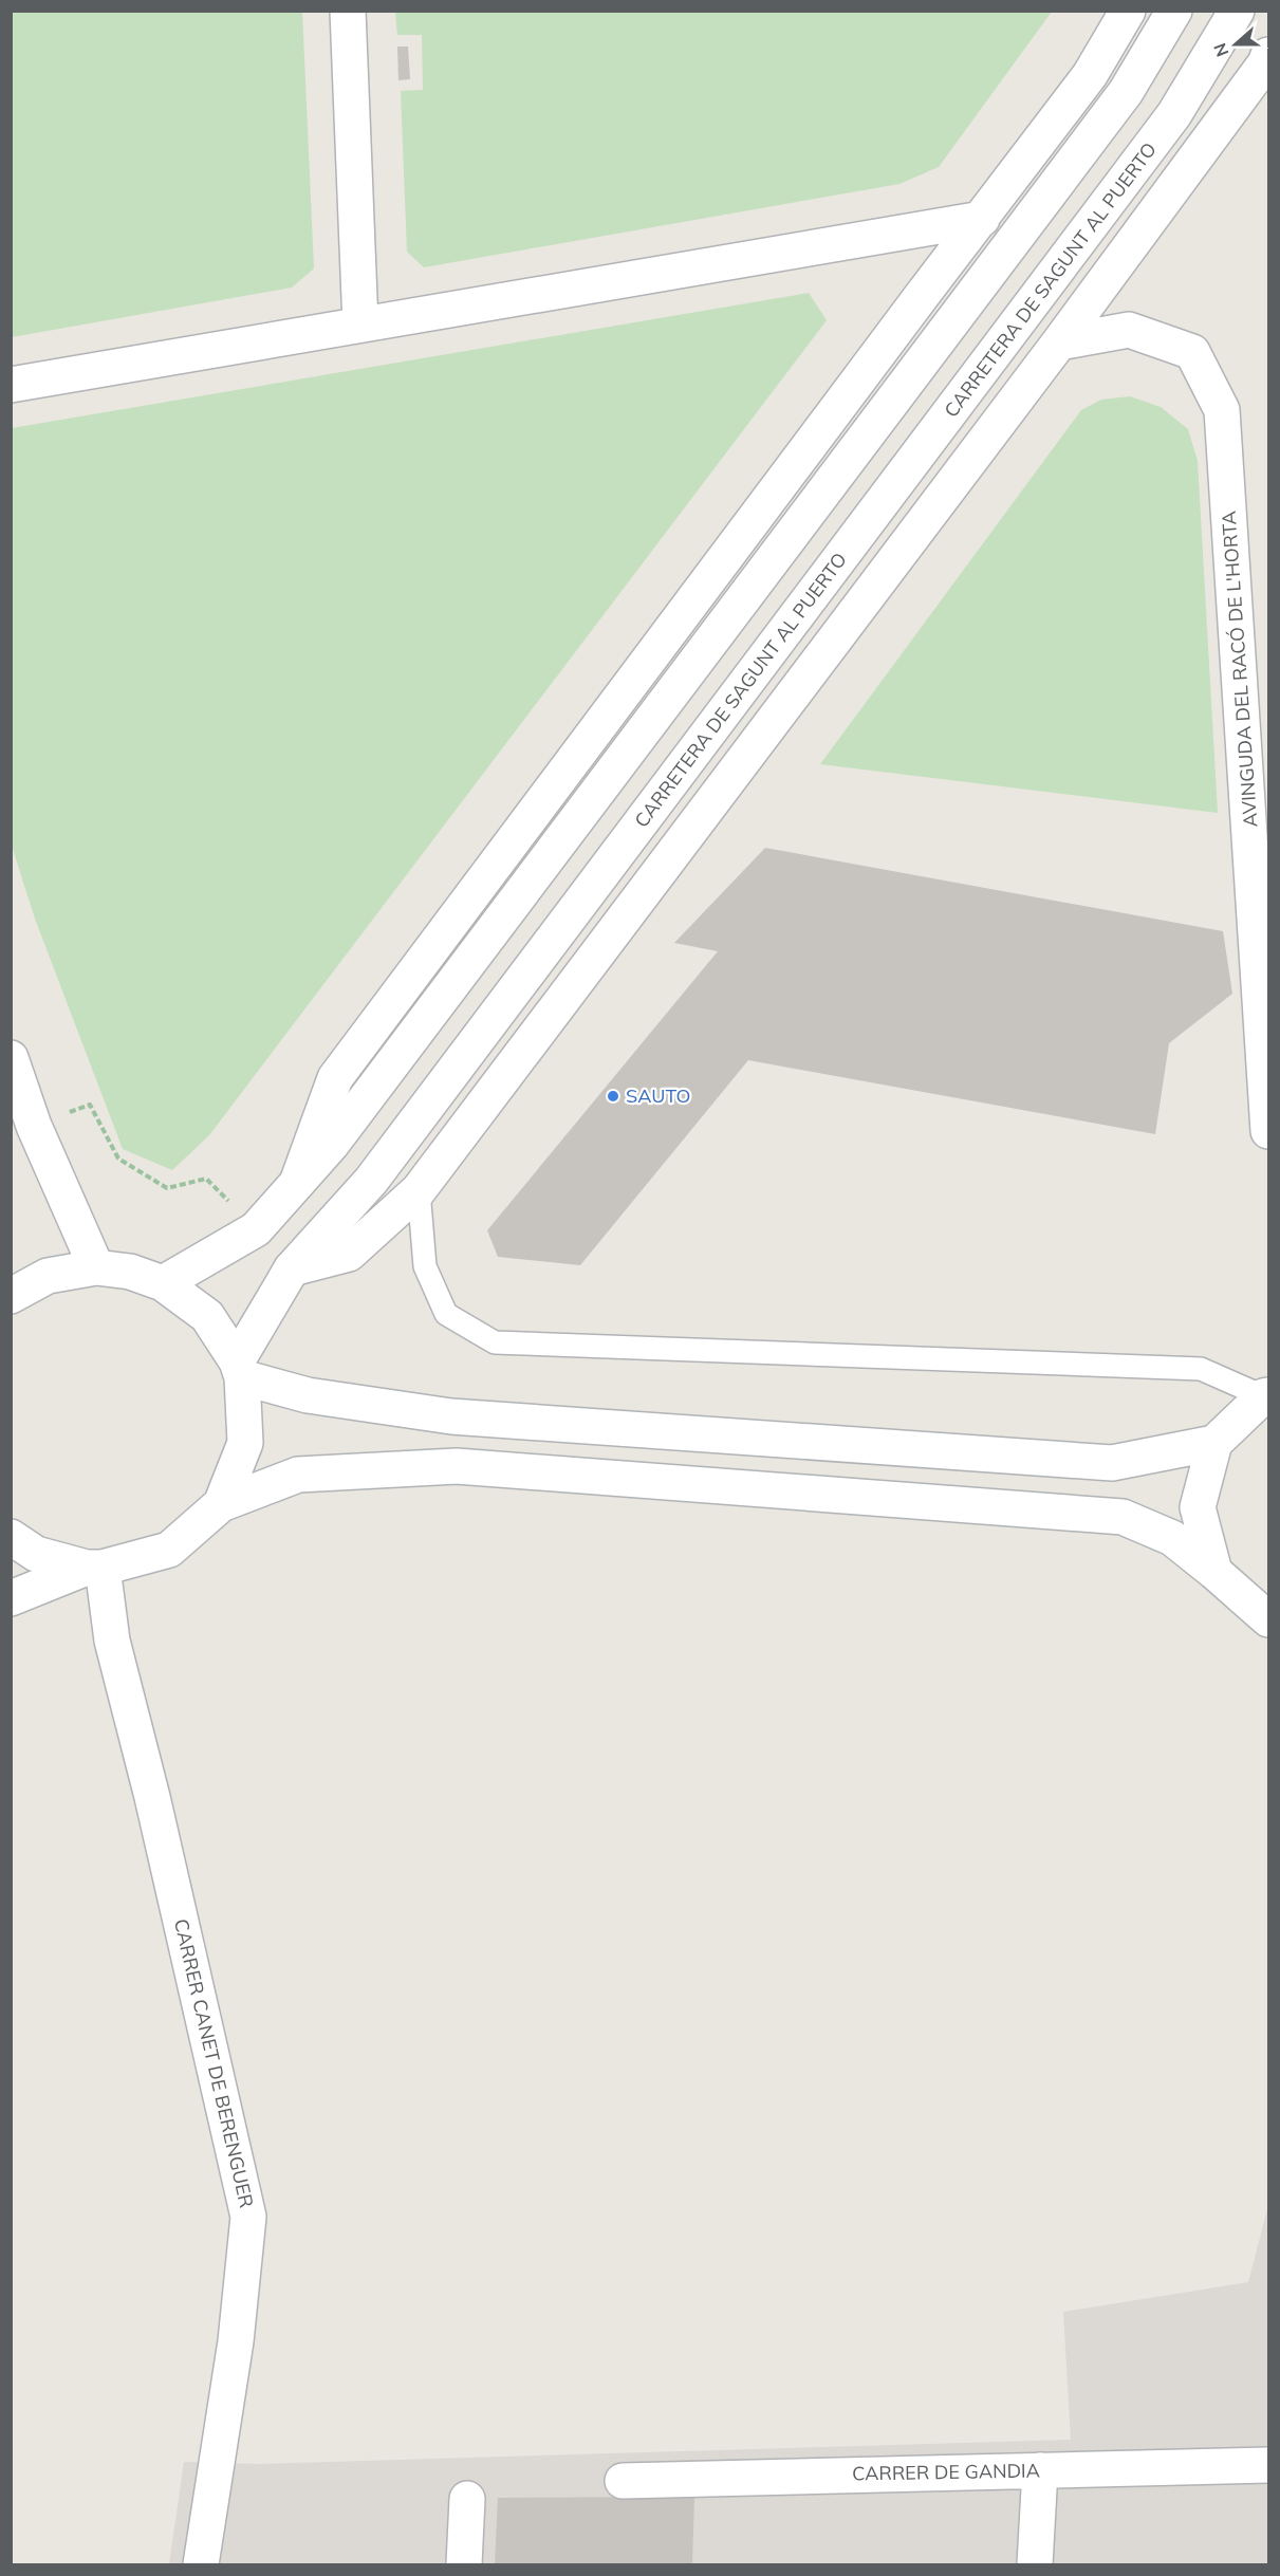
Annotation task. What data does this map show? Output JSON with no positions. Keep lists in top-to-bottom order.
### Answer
{
  "streets": {
    "street": [
      "CARRETERA DE SAGUNT AL PUERTO",
      "AVINGUDA DEL RACÓ DE L'HORTA",
      "CARRER CANET DE BERENGUER",
      "CARRER DE GANDIA"
    ]
  },
  "places": ["SAUTO"],
  "north": "left"
}
